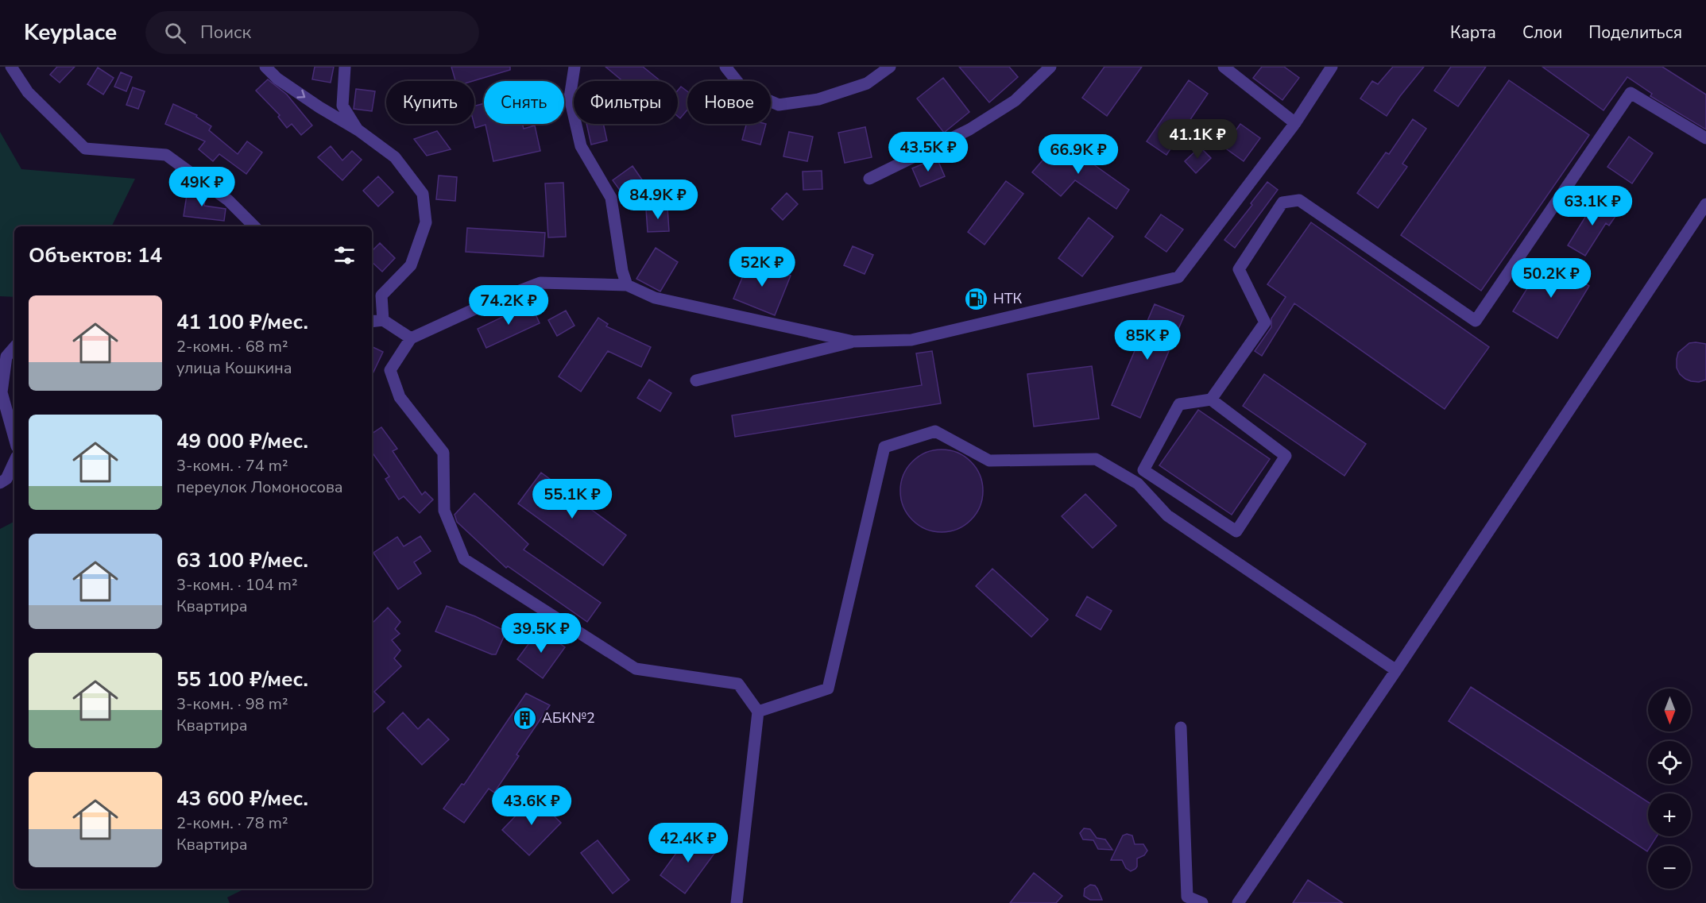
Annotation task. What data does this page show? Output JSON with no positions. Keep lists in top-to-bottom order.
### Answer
{
  "places": {
    "fuel station": ["НТК"],
    "building": ["АБК№2"]
  },
  "north": "bottom",
  "page": {
    "header": "Keyplace",
    "search": "Поиск",
    "nav": ["Карта", "Слои", "Поделиться"],
    "chip": [
      "Купить",
      "Снять",
      "Фильтры",
      "Новое"
    ],
    "price": [
      "41.1K ₽",
      "43.5K ₽",
      "66.9K ₽",
      "49K ₽",
      "84.9K ₽",
      "63.1K ₽",
      "52K ₽",
      "50.2K ₽",
      "74.2K ₽",
      "85K ₽",
      "55.1K ₽",
      "39.5K ₽",
      "43.6K ₽",
      "42.4K ₽"
    ],
    "heading": "Объектов: 14",
    "list": [
      {
        "name": "41 100 ₽/мес.",
        "note": "2-комн. · 68 m² · улица Кошкина"
      },
      {
        "name": "49 000 ₽/мес.",
        "note": "3-комн. · 74 m² · переулок Ломоносова"
      },
      {
        "name": "63 100 ₽/мес.",
        "note": "3-комн. · 104 m² · Квартира"
      },
      {
        "name": "55 100 ₽/мес.",
        "note": "3-комн. · 98 m² · Квартира"
      },
      {
        "name": "43 600 ₽/мес.",
        "note": "2-комн. · 78 m² · Квартира"
      }
    ],
    "map_buttons": ["+", "−"]
  }
}
